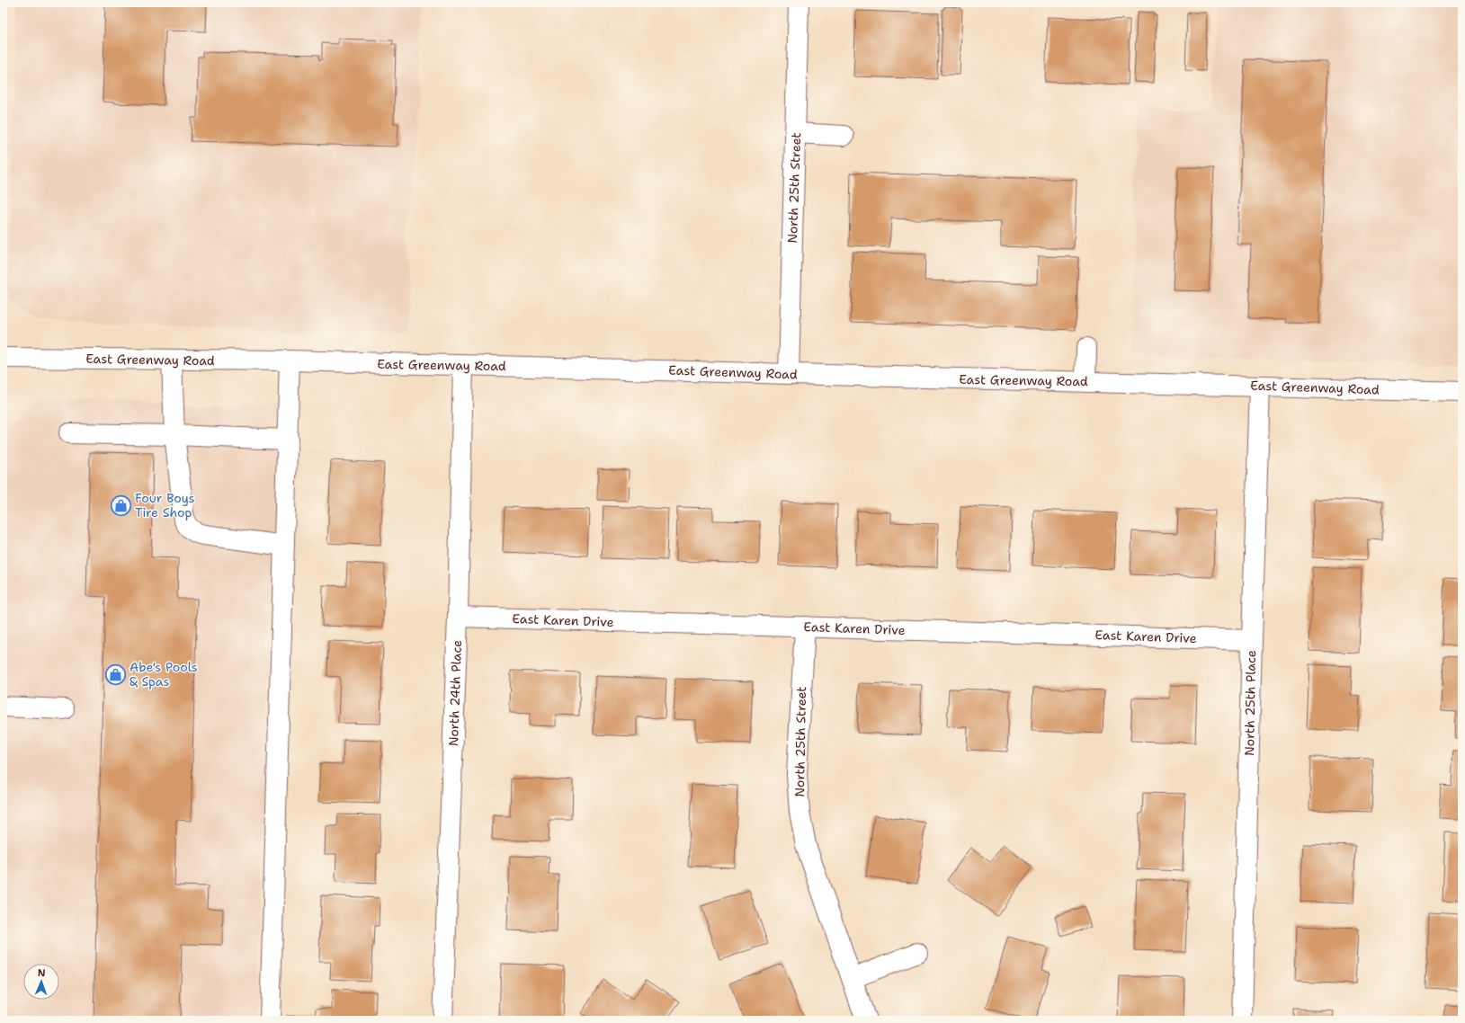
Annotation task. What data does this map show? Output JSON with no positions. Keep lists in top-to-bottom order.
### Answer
{
  "streets": {
    "street": [
      "North 25th Street",
      "East Greenway Road",
      "East Karen Drive",
      "North 24th Place",
      "North 25th Place"
    ]
  },
  "crossings": [
    ["North 25th Street", "East Greenway Road"],
    ["North 25th Street", "East Karen Drive"],
    ["East Greenway Road", "North 24th Place"],
    ["East Greenway Road", "North 25th Place"],
    ["East Karen Drive", "North 24th Place"],
    ["East Karen Drive", "North 25th Place"]
  ],
  "places": {
    "shop": ["Four Boys Tire Shop", "Abe's Pools & Spas"]
  },
  "north": "top"
}
